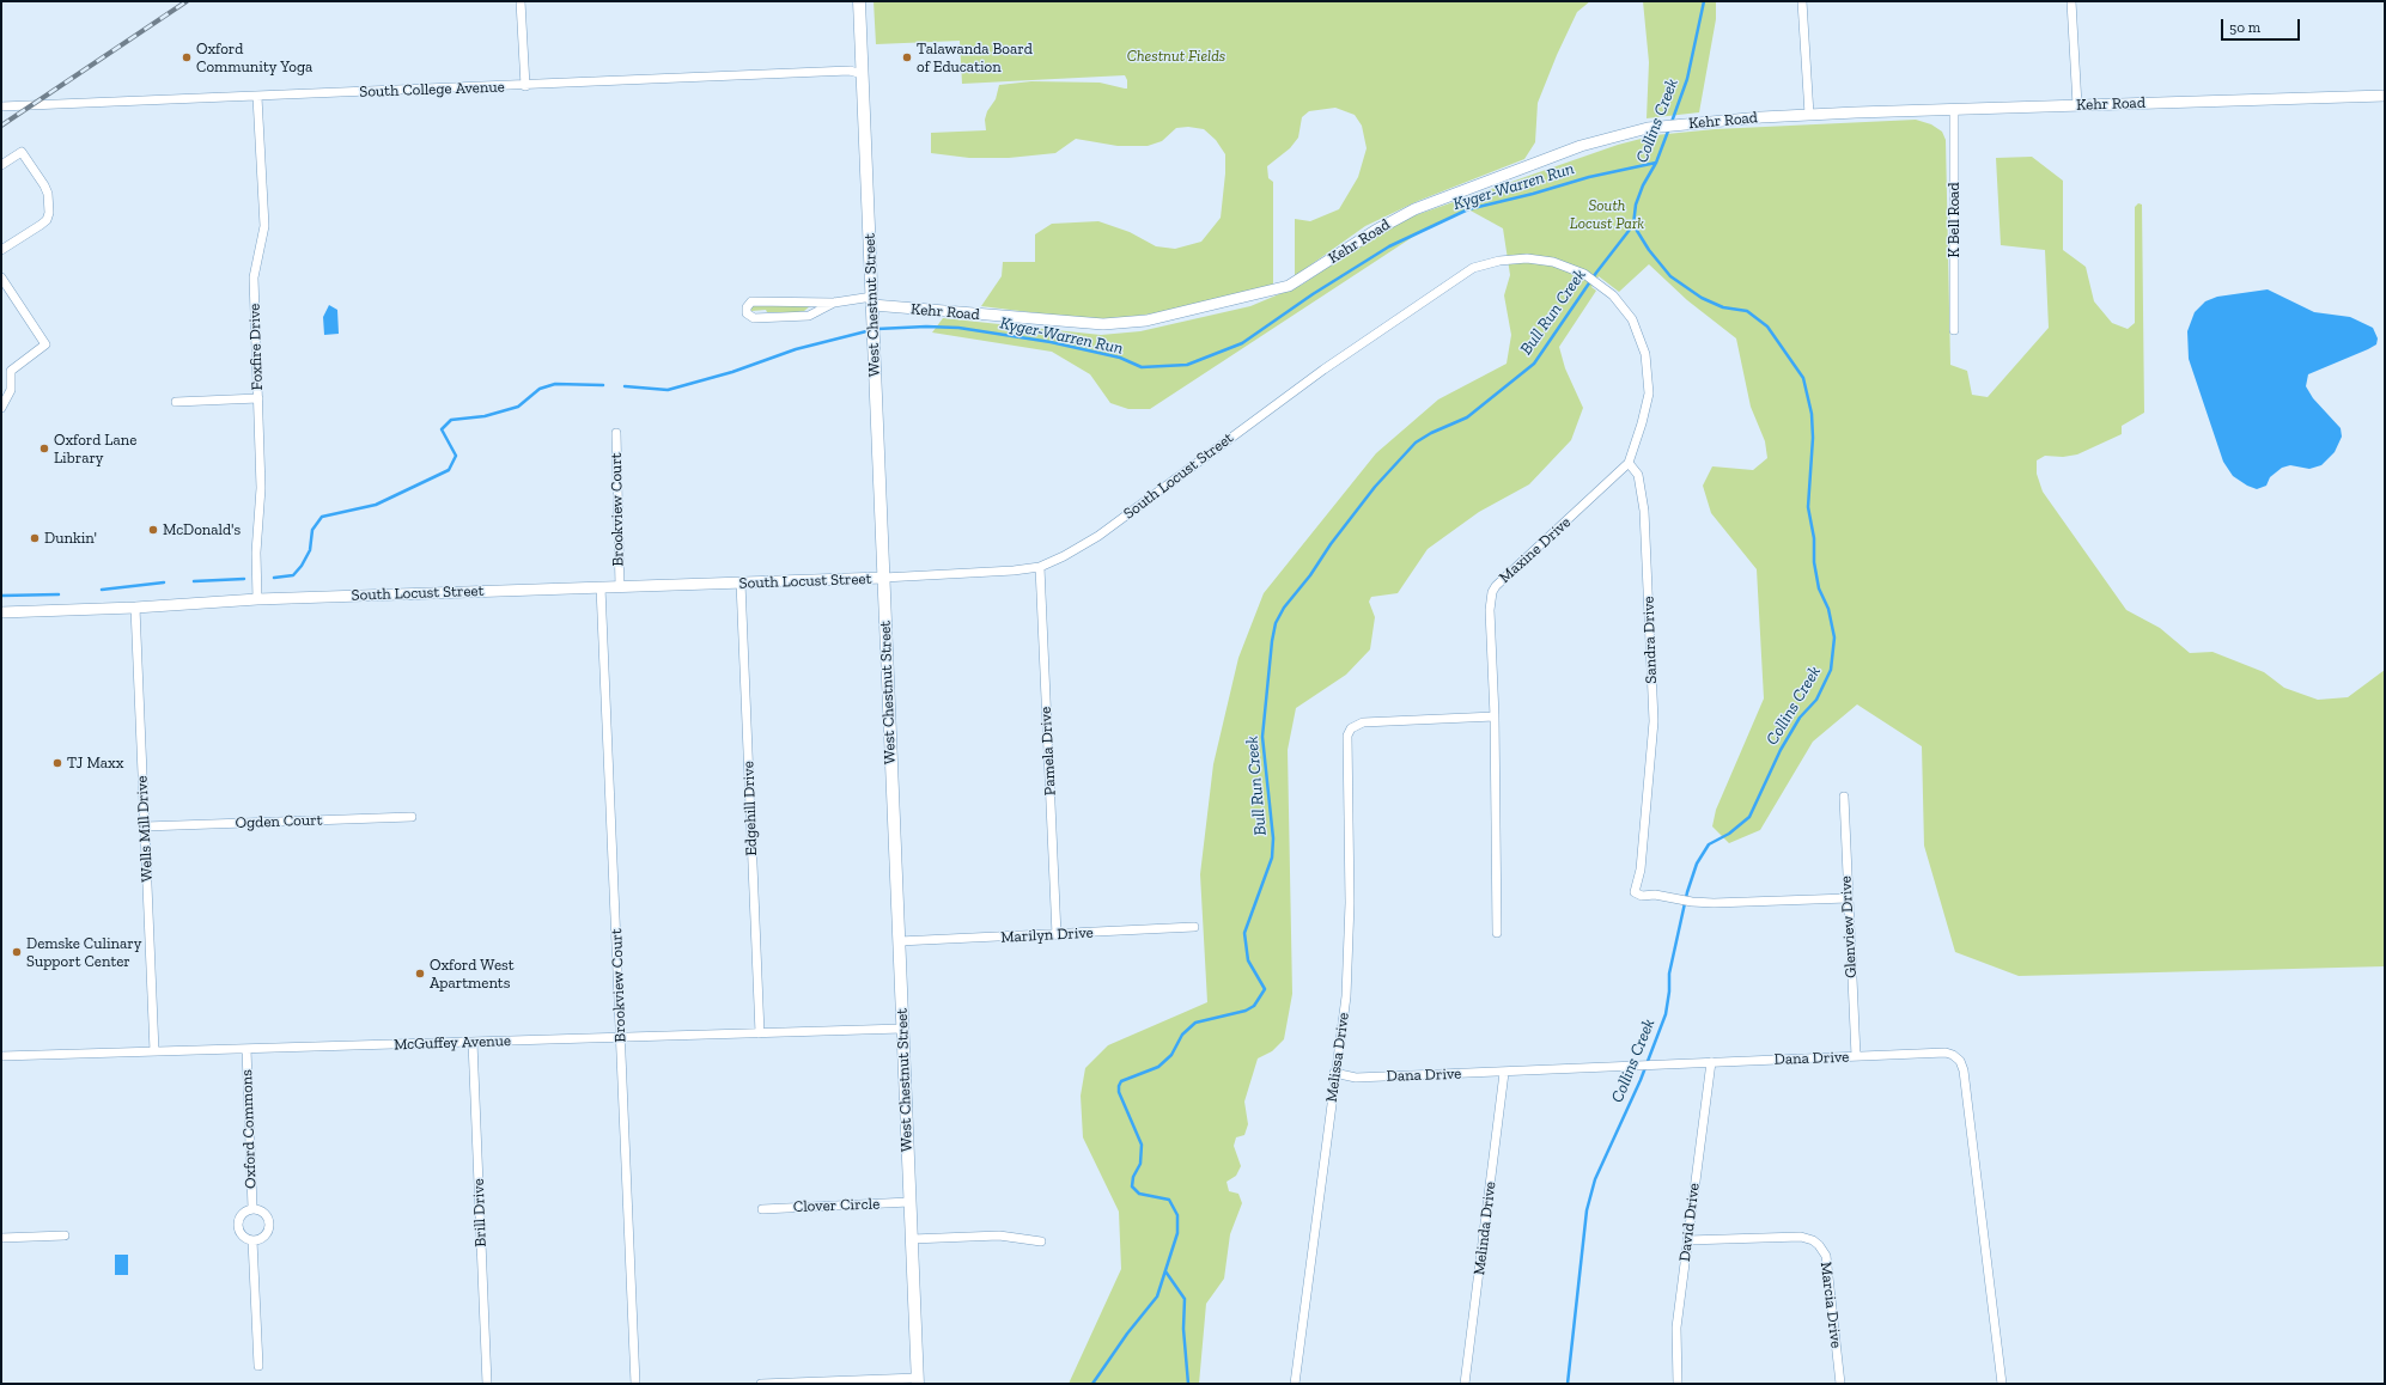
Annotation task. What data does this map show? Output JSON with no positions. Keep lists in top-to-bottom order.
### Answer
{
  "streets": {
    "main road": ["West Chestnut Street"],
    "street": [
      "South College Avenue",
      "Kehr Road",
      "K Bell Road",
      "Foxfire Drive",
      "South Locust Street",
      "Brookview Court",
      "Maxine Drive",
      "Sandra Drive",
      "Pamela Drive",
      "Edgehill Drive",
      "Ogden Court",
      "Wells Mill Drive",
      "Glenview Drive",
      "Marilyn Drive",
      "McGuffey Avenue",
      "Melissa Drive",
      "Dana Drive",
      "Oxford Commons",
      "Clover Circle",
      "Brill Drive",
      "David Drive",
      "Melinda Drive",
      "Marcia Drive"
    ]
  },
  "crossings": [
    ["South College Avenue", "West Chestnut Street"],
    ["South College Avenue", "Foxfire Drive"],
    ["Kehr Road", "K Bell Road"],
    ["Kehr Road", "West Chestnut Street"],
    ["West Chestnut Street", "South Locust Street"],
    ["West Chestnut Street", "Marilyn Drive"],
    ["West Chestnut Street", "McGuffey Avenue"],
    ["West Chestnut Street", "Clover Circle"],
    ["Foxfire Drive", "South Locust Street"],
    ["South Locust Street", "Brookview Court"],
    ["South Locust Street", "Maxine Drive"],
    ["South Locust Street", "Sandra Drive"],
    ["South Locust Street", "Pamela Drive"],
    ["South Locust Street", "Edgehill Drive"],
    ["South Locust Street", "Wells Mill Drive"],
    ["Brookview Court", "McGuffey Avenue"],
    ["Maxine Drive", "Sandra Drive"],
    ["Maxine Drive", "Melissa Drive"],
    ["Sandra Drive", "Glenview Drive"],
    ["Pamela Drive", "Marilyn Drive"],
    ["Edgehill Drive", "McGuffey Avenue"],
    ["Ogden Court", "Wells Mill Drive"],
    ["Wells Mill Drive", "McGuffey Avenue"],
    ["Glenview Drive", "Dana Drive"],
    ["McGuffey Avenue", "Oxford Commons"],
    ["McGuffey Avenue", "Brill Drive"],
    ["Melissa Drive", "Dana Drive"],
    ["Dana Drive", "David Drive"],
    ["Dana Drive", "Melinda Drive"],
    ["David Drive", "Marcia Drive"]
  ],
  "water": ["Collins Creek", "Kyger-Warren Run", "Bull Run Creek"],
  "parks": ["Chestnut Fields", "South Locust Park"],
  "places": [
    "Oxford Community Yoga",
    "Talawanda Board of Education",
    "Oxford Lane Library",
    "McDonald's",
    "Dunkin'",
    "TJ Maxx",
    "Demske Culinary Support Center",
    "Oxford West Apartments"
  ],
  "scale_bar": "50 m"
}
